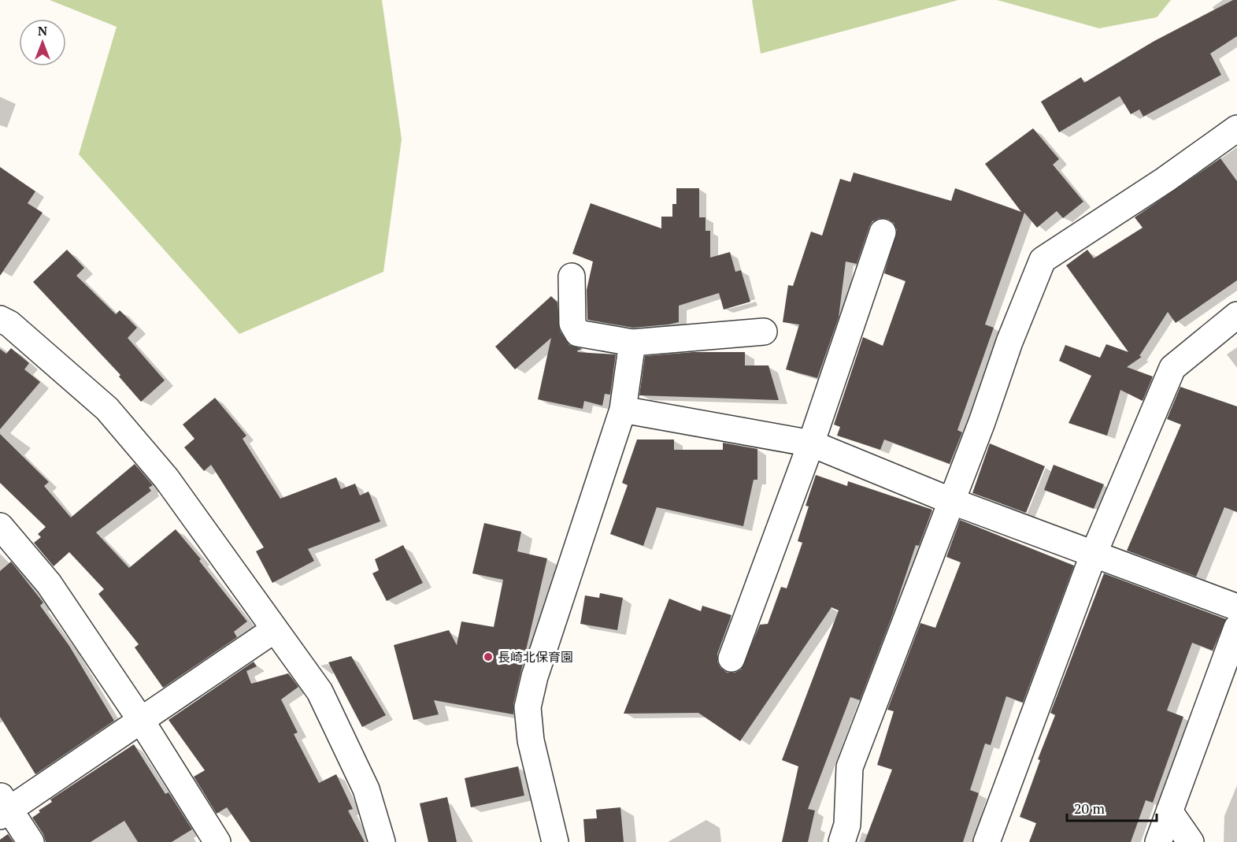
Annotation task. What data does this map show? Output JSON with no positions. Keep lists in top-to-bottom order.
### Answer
{
  "places": ["長崎北保育園"],
  "scale_bar": "20 m",
  "north": "top"
}
